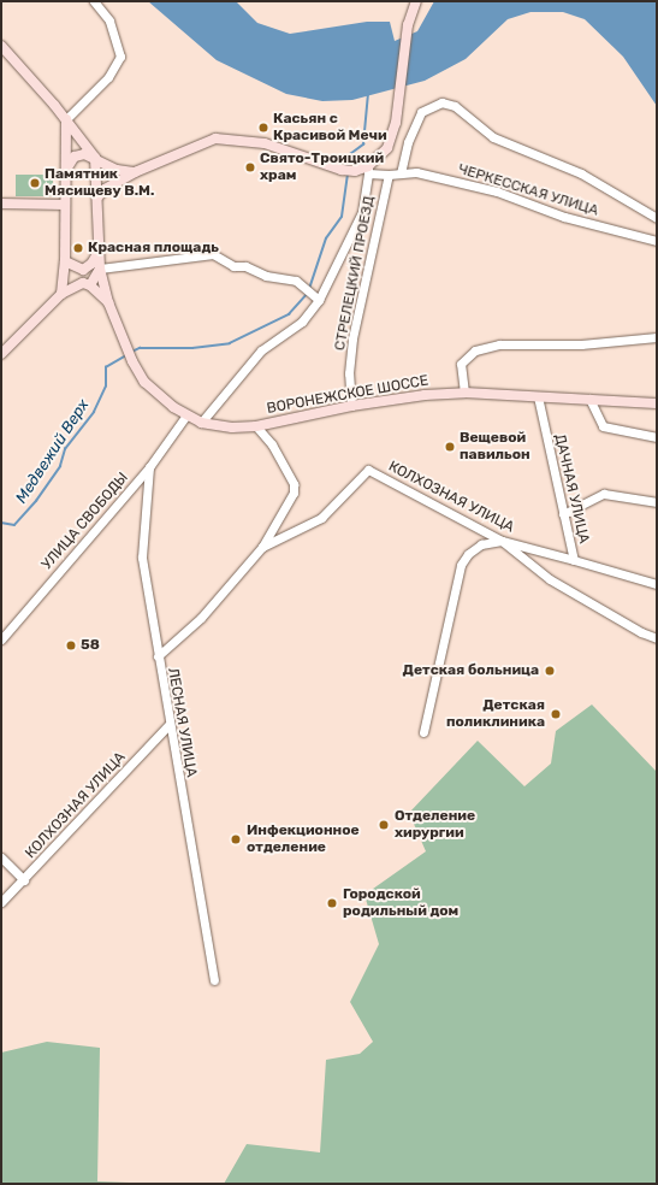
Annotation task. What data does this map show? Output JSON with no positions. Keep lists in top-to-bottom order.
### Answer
{
  "streets": {
    "main road": ["ВОРОНЕЖСКОЕ ШОССЕ"],
    "street": [
      "ЧЕРКЕССКАЯ УЛИЦА",
      "СТРЕЛЕЦКИЙ ПРОЕЗД",
      "ДАЧНАЯ УЛИЦА",
      "КОЛХОЗНАЯ УЛИЦА",
      "УЛИЦА СВОБОДЫ",
      "ЛЕСНАЯ УЛИЦА"
    ]
  },
  "crossings": [
    ["ЧЕРКЕССКАЯ УЛИЦА", "СТРЕЛЕЦКИЙ ПРОЕЗД"],
    ["СТРЕЛЕЦКИЙ ПРОЕЗД", "ВОРОНЕЖСКОЕ ШОССЕ"],
    ["ВОРОНЕЖСКОЕ ШОССЕ", "ДАЧНАЯ УЛИЦА"],
    ["ВОРОНЕЖСКОЕ ШОССЕ", "УЛИЦА СВОБОДЫ"],
    ["ДАЧНАЯ УЛИЦА", "КОЛХОЗНАЯ УЛИЦА"],
    ["КОЛХОЗНАЯ УЛИЦА", "ЛЕСНАЯ УЛИЦА"],
    ["УЛИЦА СВОБОДЫ", "ЛЕСНАЯ УЛИЦА"]
  ],
  "water": ["Медвежий Верх"],
  "places": [
    "Касьян с Красивой Мечи",
    "Свято-Троицкий храм",
    "Памятник Мясищеву В.М.",
    "Красная площадь",
    "Вещевой павильон",
    "58",
    "Детская больница",
    "Детская поликлиника",
    "Отделение хирургии",
    "Инфекционное отделение",
    "Городской родильный дом"
  ]
}
